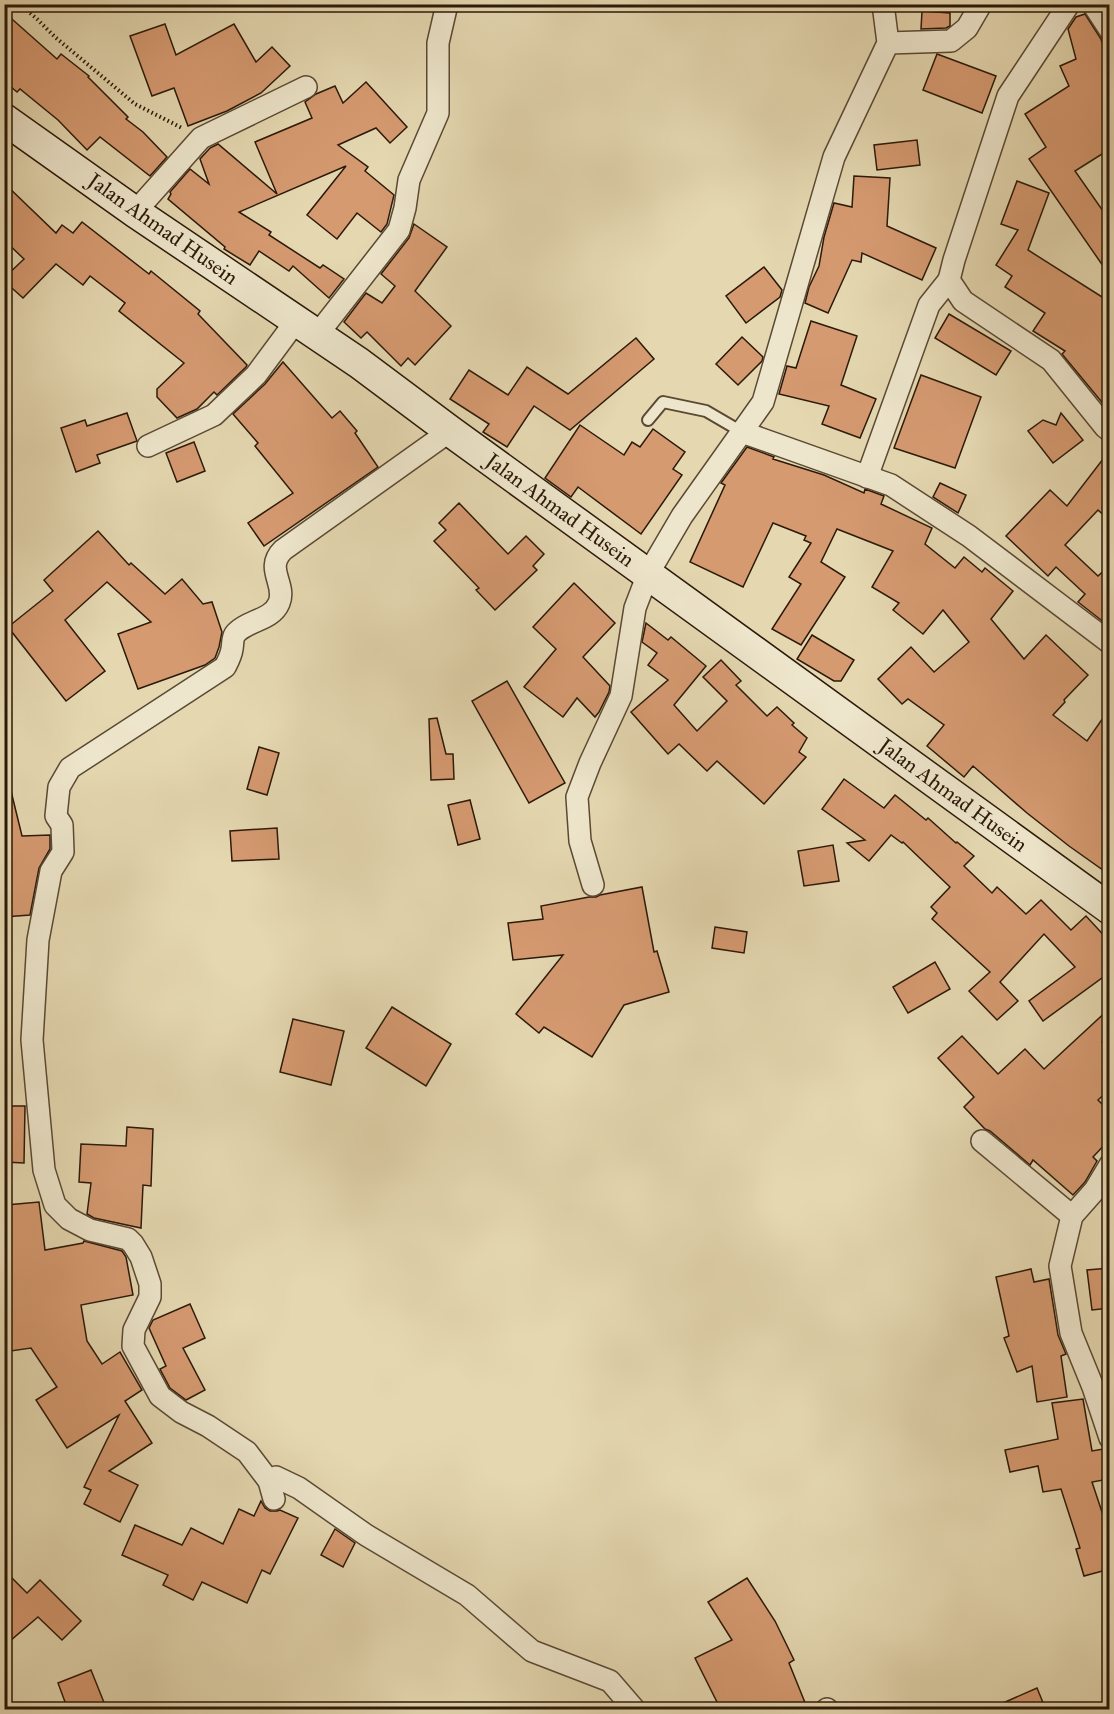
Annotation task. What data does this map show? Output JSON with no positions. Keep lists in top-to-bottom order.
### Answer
{
  "streets": {
    "main road": ["Jalan Ahmad Husein"]
  }
}
